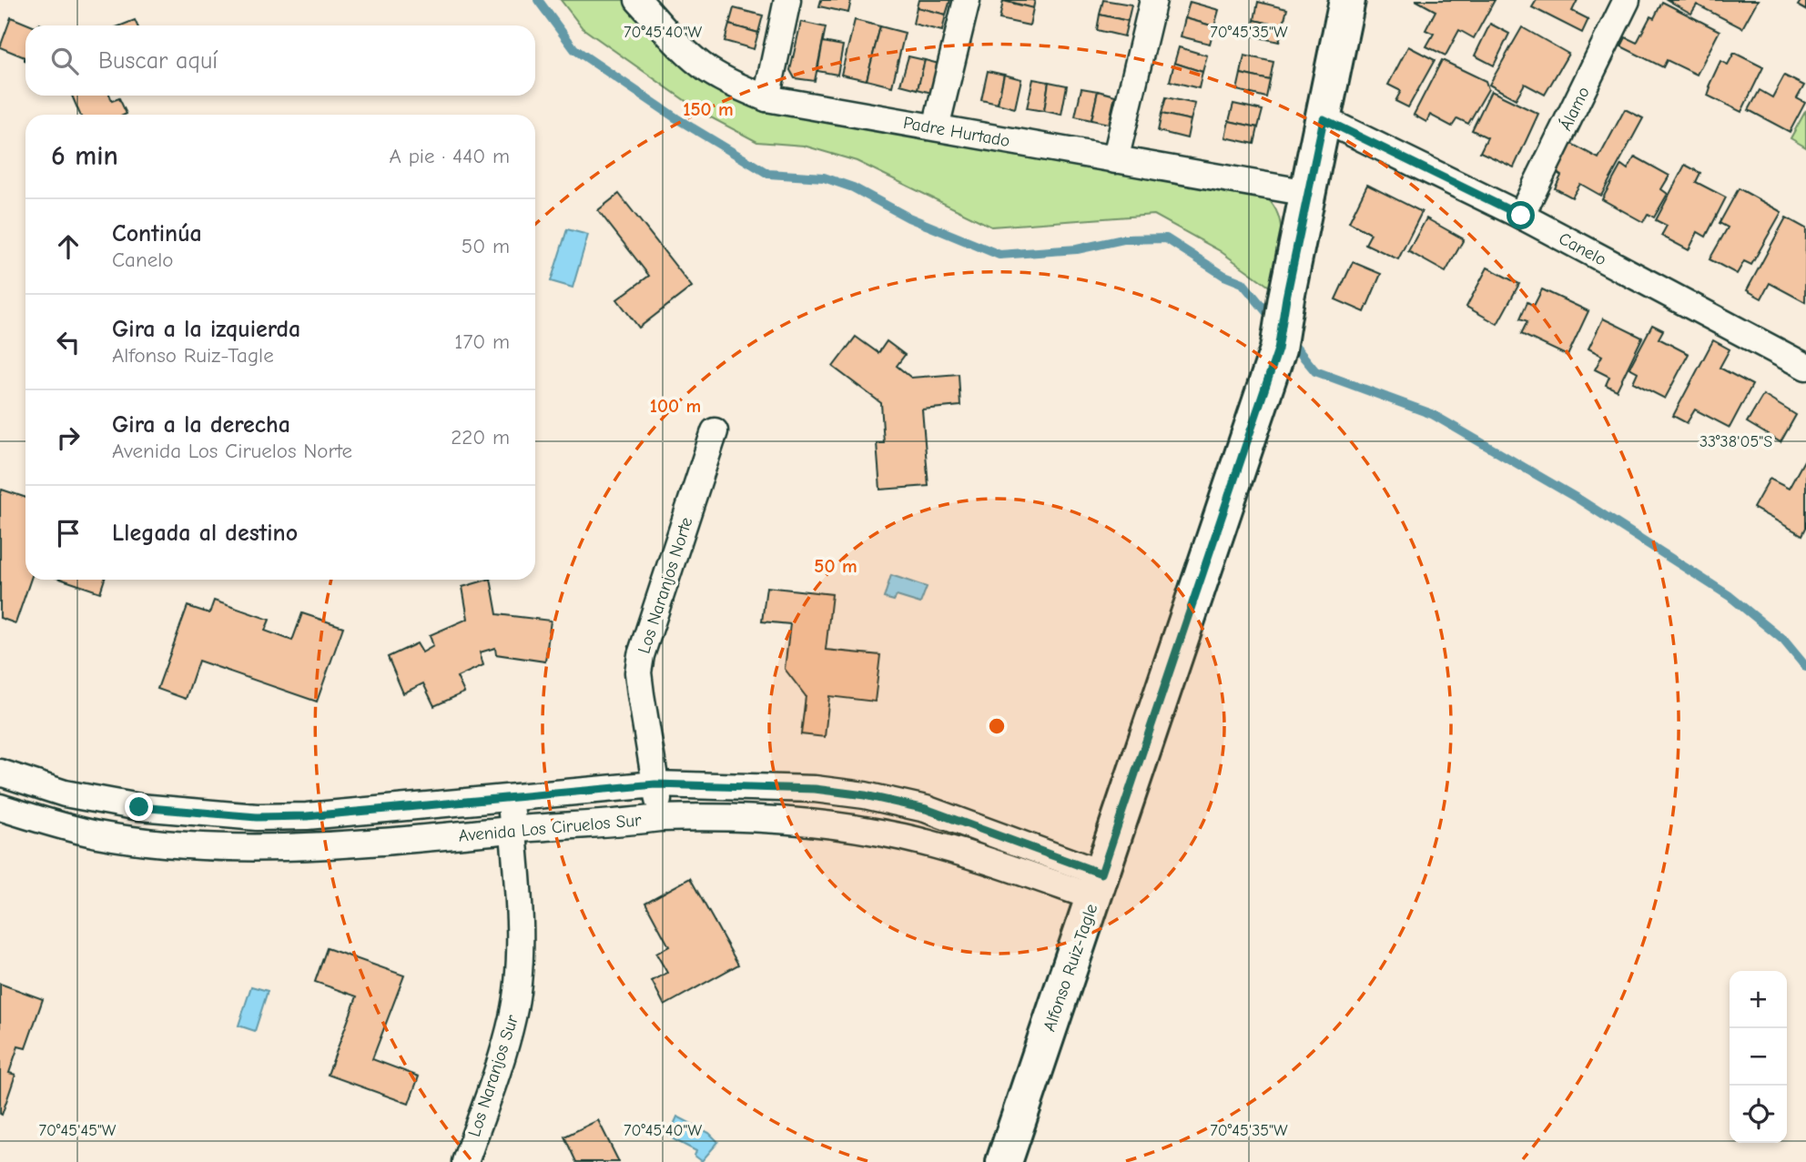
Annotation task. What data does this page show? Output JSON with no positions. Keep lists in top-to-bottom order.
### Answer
{
  "streets": {
    "main road": ["Alfonso Ruiz-Tagle"],
    "street": [
      "Álamo",
      "Padre Hurtado",
      "Canelo",
      "Los Naranjos Norte",
      "Avenida Los Ciruelos Sur",
      "Los Naranjos Sur"
    ]
  },
  "crossings": [
    ["Álamo", "Canelo"],
    ["Padre Hurtado", "Alfonso Ruiz-Tagle"],
    ["Canelo", "Alfonso Ruiz-Tagle"],
    ["Los Naranjos Norte", "Avenida Los Ciruelos Sur"],
    ["Avenida Los Ciruelos Sur", "Alfonso Ruiz-Tagle"],
    ["Avenida Los Ciruelos Sur", "Los Naranjos Sur"]
  ],
  "page": {
    "search": "Buscar aquí",
    "heading": ["6 min", "A pie · 440 m"],
    "list": [
      ["Continúa", "Canelo", "50 m"],
      ["Gira a la izquierda", "Alfonso Ruiz-Tagle", "170 m"],
      ["Gira a la derecha", "Avenida Los Ciruelos Norte", "220 m"],
      "Llegada al destino"
    ],
    "map_buttons": ["+", "−"]
  },
  "coordinates": [
    "70°45'40\"W",
    "70°45'35\"W",
    "33°38'05\"S",
    "70°45'45\"W"
  ],
  "rings": ["150 m", "100 m", "50 m"]
}
